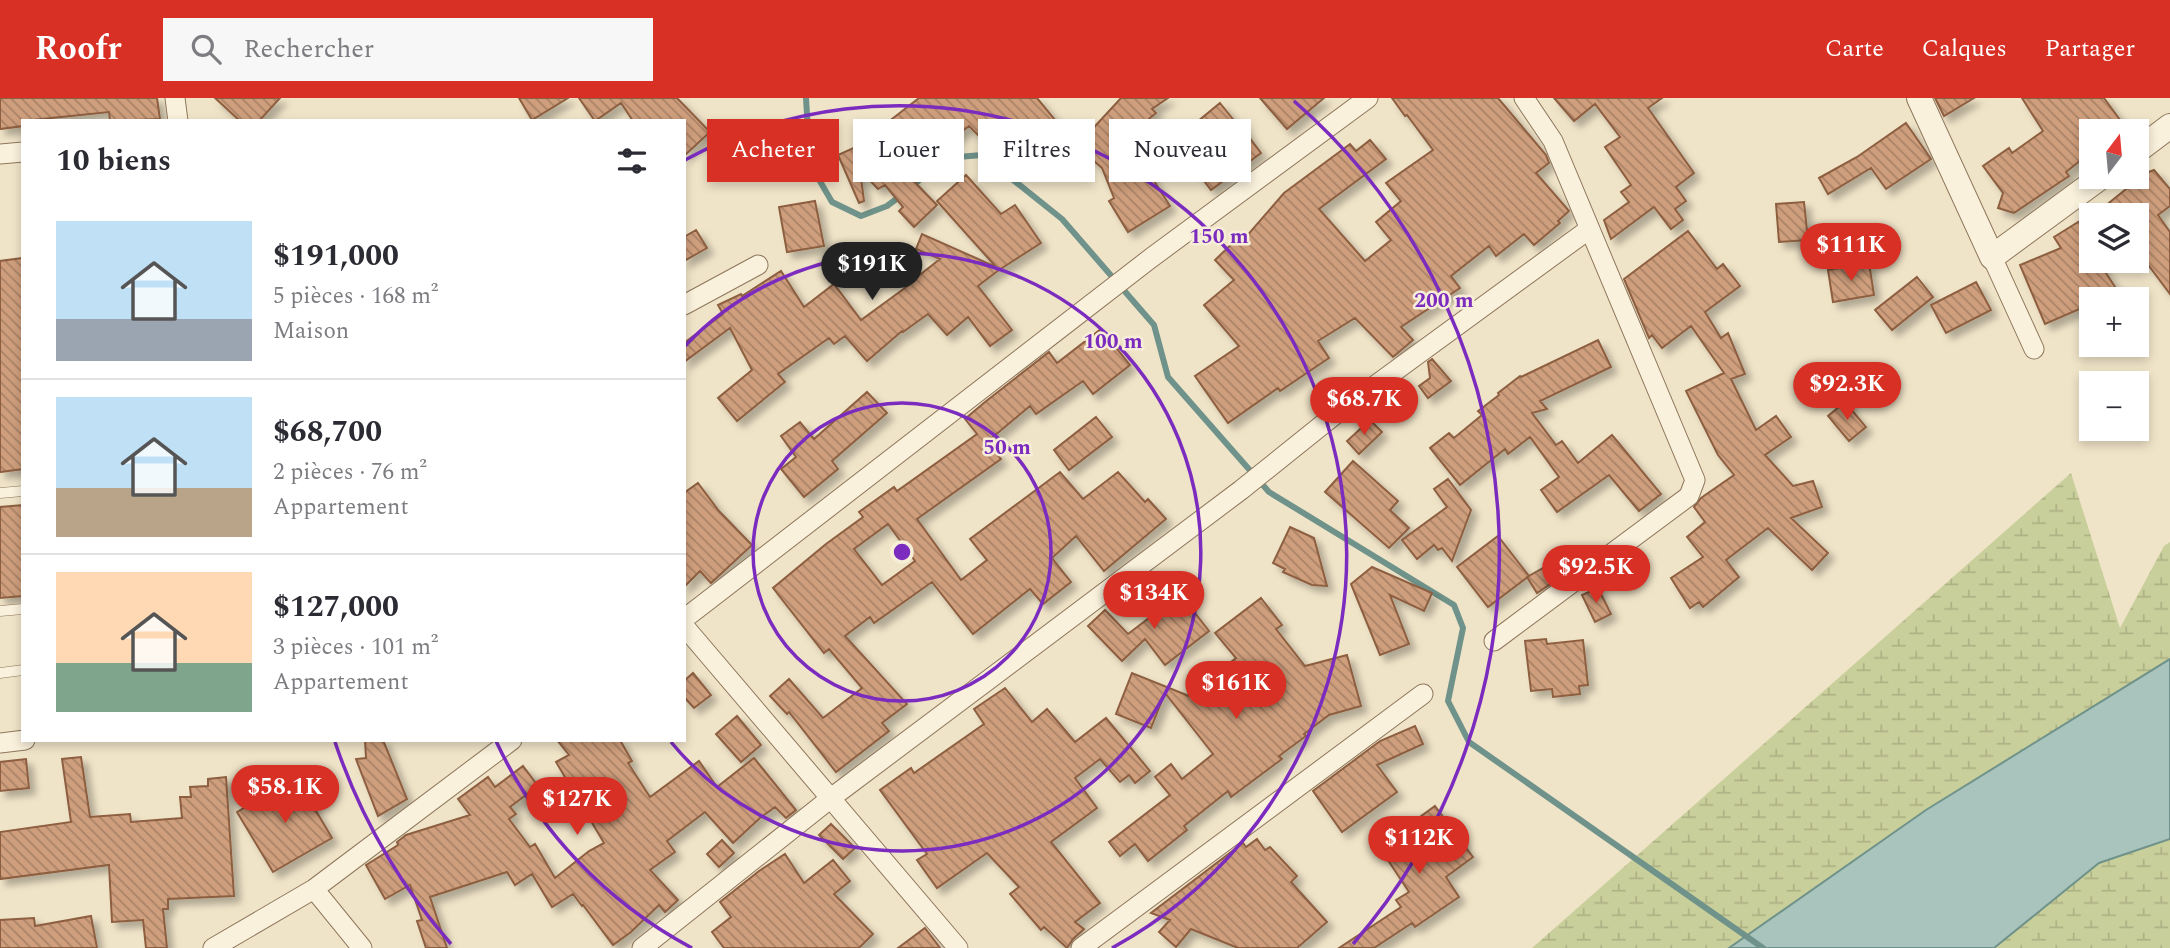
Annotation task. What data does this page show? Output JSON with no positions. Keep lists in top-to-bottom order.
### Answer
{
  "north": "top",
  "page": {
    "header": "Roofr",
    "search": "Rechercher",
    "nav": ["Carte", "Calques", "Partager"],
    "map_buttons": ["+", "−"],
    "chip": [
      "Acheter",
      "Louer",
      "Filtres",
      "Nouveau"
    ],
    "heading": "10 biens",
    "list": [
      {
        "name": "$191,000",
        "note": "5 pièces · 168 m² · Maison"
      },
      {
        "name": "$68,700",
        "note": "2 pièces · 76 m² · Appartement"
      },
      {
        "name": "$127,000",
        "note": "3 pièces · 101 m² · Appartement"
      }
    ],
    "price": [
      "$111K",
      "$191K",
      "$92.3K",
      "$68.7K",
      "$92.5K",
      "$134K",
      "$161K",
      "$58.1K",
      "$127K",
      "$112K"
    ]
  },
  "rings": [
    "150 m",
    "200 m",
    "100 m",
    "50 m"
  ]
}
